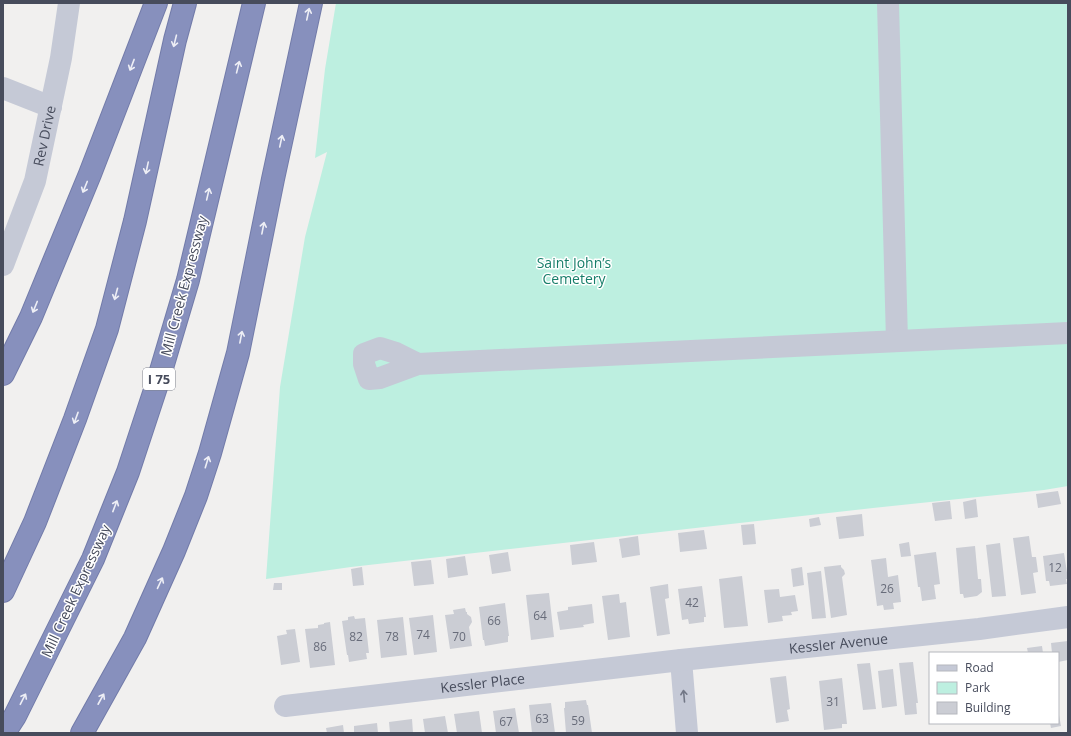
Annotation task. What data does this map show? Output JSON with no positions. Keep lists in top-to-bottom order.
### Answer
{
  "streets": {
    "highway": ["Mill Creek Expressway", "I 75"],
    "street": ["Rev Drive", "Kessler Avenue", "Kessler Place"]
  },
  "crossings": [
    ["Kessler Avenue", "Kessler Place"]
  ],
  "parks": ["Saint John’s Cemetery"],
  "house_numbers": [
    "12",
    "26",
    "42",
    "64",
    "66",
    "74",
    "82",
    "78",
    "70",
    "86",
    "31",
    "63",
    "59",
    "67"
  ],
  "legend": ["Road", "Park", "Building"]
}
